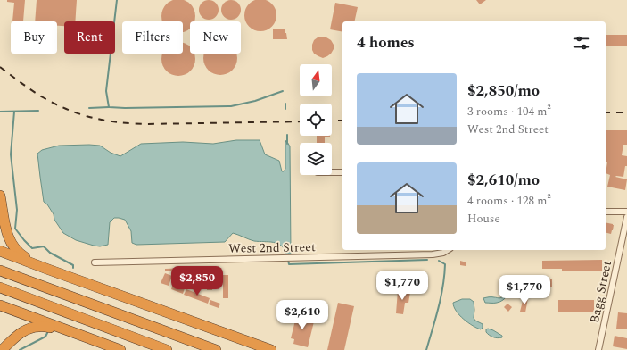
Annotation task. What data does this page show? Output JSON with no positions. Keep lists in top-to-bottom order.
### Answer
{
  "streets": {
    "street": ["West 2nd Street", "Bagg Street"]
  },
  "north": "top",
  "page": {
    "chip": [
      "Buy",
      "Rent",
      "Filters",
      "New"
    ],
    "heading": "4 homes",
    "list": [
      {
        "name": "$2,850/mo",
        "note": "3 rooms · 104 m² · West 2nd Street"
      },
      {
        "name": "$2,610/mo",
        "note": "4 rooms · 128 m² · House"
      }
    ],
    "price": [
      "$2,850",
      "$1,770",
      "$1,770",
      "$2,610"
    ]
  }
}
